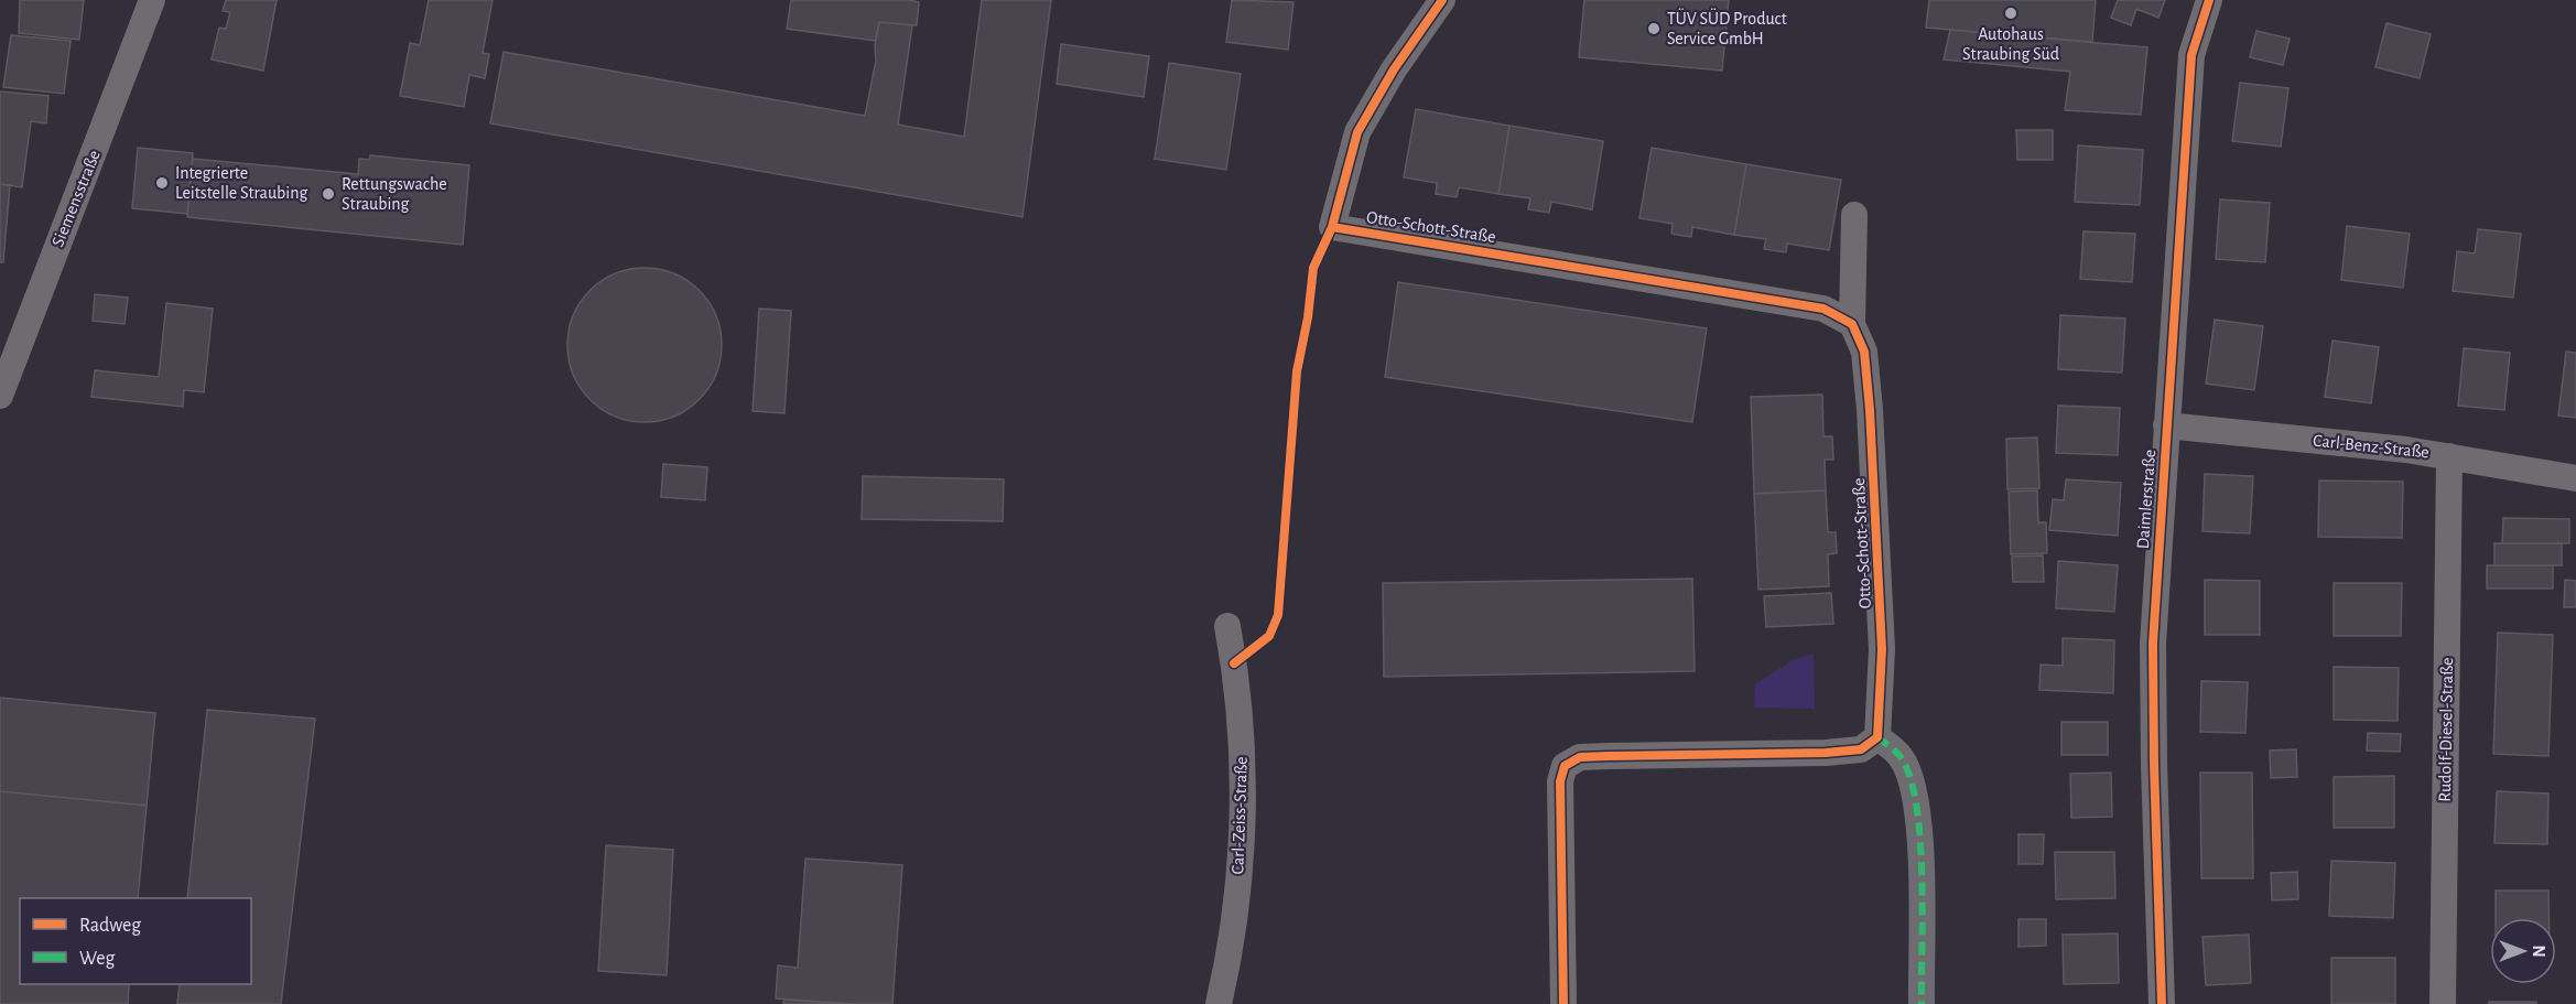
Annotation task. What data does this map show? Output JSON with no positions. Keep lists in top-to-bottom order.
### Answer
{
  "streets": {
    "street": [
      "Siemensstraße",
      "Otto-Schott-Straße",
      "Carl-Benz-Straße",
      "Daimlerstraße",
      "Rudolf-Diesel-Straße",
      "Carl-Zeiss-Straße"
    ]
  },
  "crossings": [
    ["Carl-Benz-Straße", "Daimlerstraße"],
    ["Carl-Benz-Straße", "Rudolf-Diesel-Straße"]
  ],
  "places": [
    "Autohaus Straubing Süd",
    "TÜV SÜD Product Service GmbH",
    "Integrierte Leitstelle Straubing",
    "Rettungswache Straubing"
  ],
  "legend": ["Radweg", "Weg"],
  "north": "right"
}
